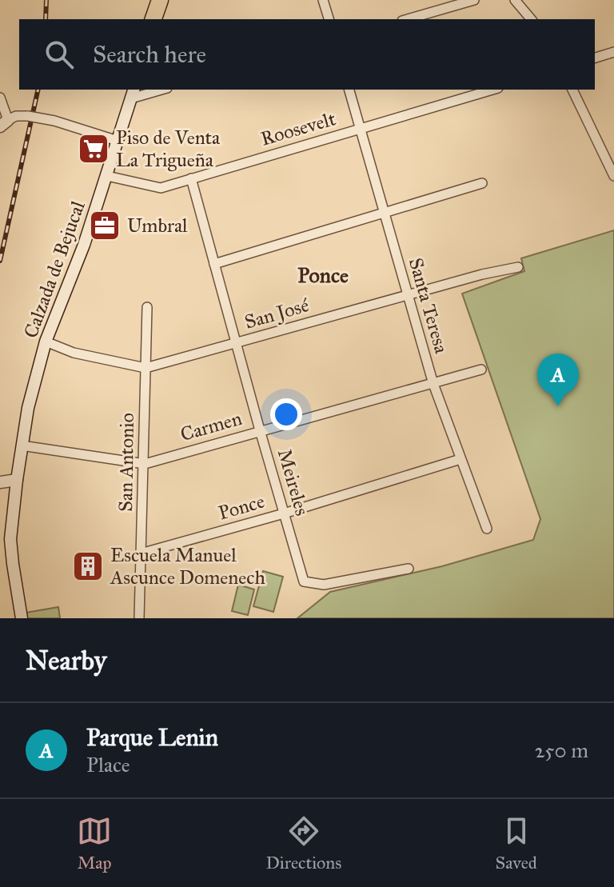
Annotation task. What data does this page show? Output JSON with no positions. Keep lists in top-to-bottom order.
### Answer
{
  "streets": {
    "main road": ["Calzada de Bejucal"],
    "street": [
      "Roosevelt",
      "Santa Teresa",
      "San José",
      "Carmen",
      "San Antonio",
      "Meireles",
      "Ponce"
    ]
  },
  "crossings": [
    ["Roosevelt", "Calzada de Bejucal"],
    ["Roosevelt", "Santa Teresa"],
    ["Roosevelt", "Meireles"],
    ["Calzada de Bejucal", "San José"],
    ["Calzada de Bejucal", "Carmen"],
    ["Santa Teresa", "San José"],
    ["Santa Teresa", "Carmen"],
    ["Santa Teresa", "Ponce"],
    ["San José", "San Antonio"],
    ["San José", "Meireles"],
    ["Carmen", "San Antonio"],
    ["Carmen", "Meireles"],
    ["San Antonio", "Ponce"],
    ["Meireles", "Ponce"]
  ],
  "districts": ["Ponce"],
  "places": {
    "supermarket": ["Piso de Venta La Trigueña"],
    "office": ["Umbral"],
    "building": ["Escuela Manuel Ascunce Domenech"]
  },
  "page": {
    "search": "Search here",
    "pins": "A",
    "heading": "Nearby",
    "list": [
      {
        "mark": "A",
        "name": "Parque Lenin",
        "note": "Place",
        "value": "250 m"
      }
    ],
    "nav": ["Map", "Directions", "Saved"]
  }
}
